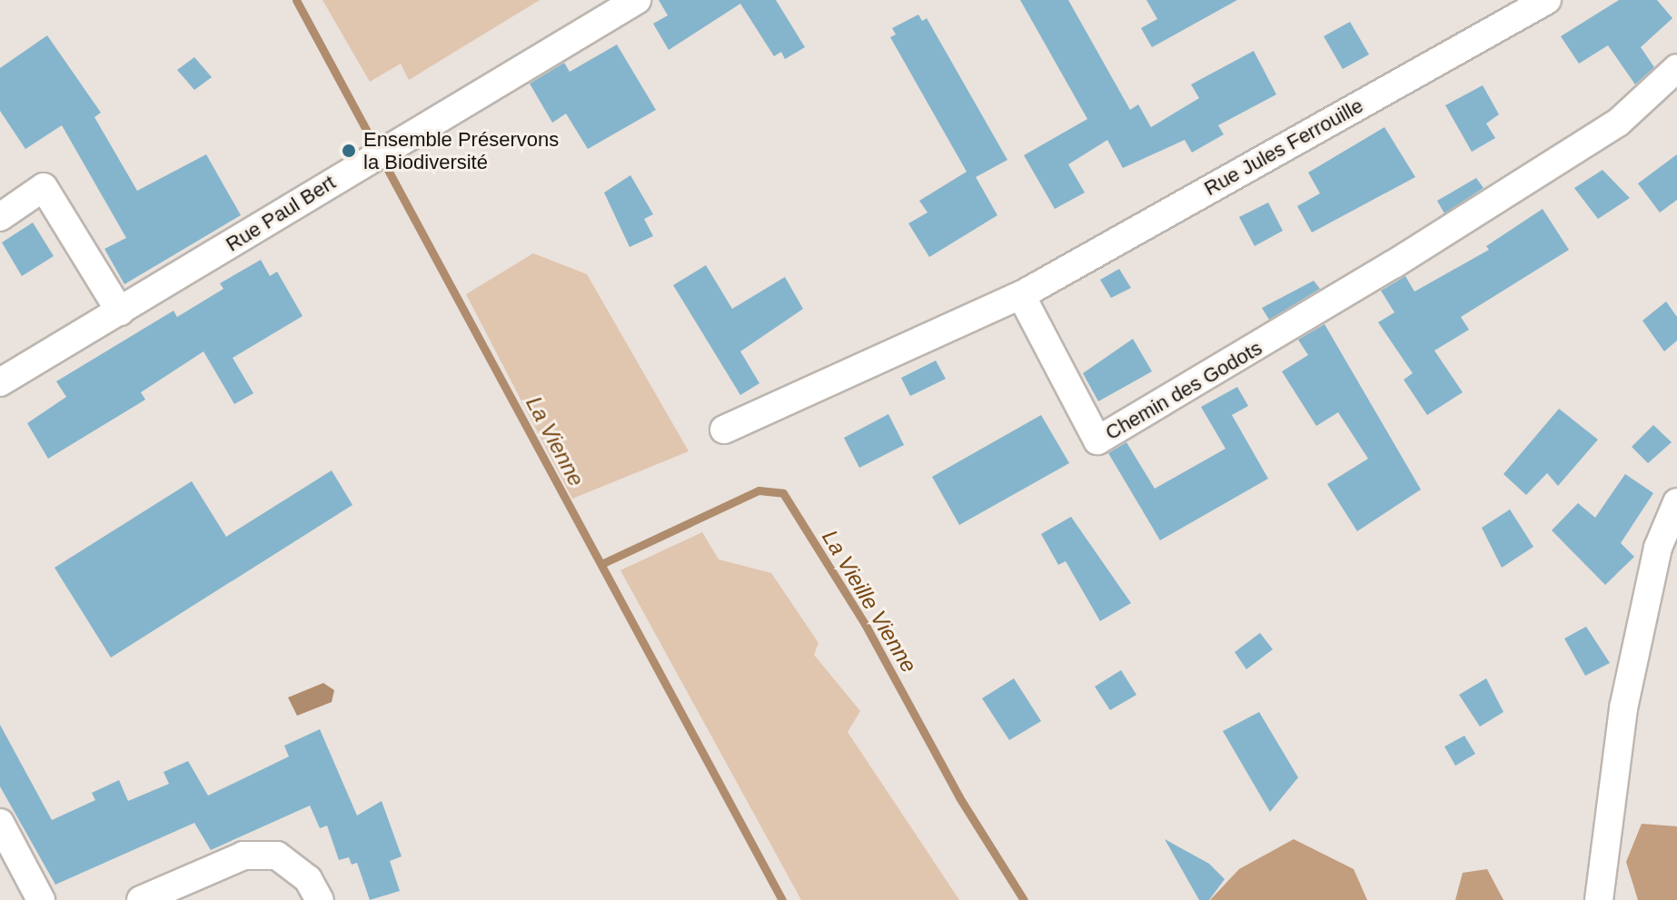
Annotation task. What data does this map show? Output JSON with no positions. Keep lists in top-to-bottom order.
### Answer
{
  "streets": {
    "street": ["Rue Jules Ferrouille", "Rue Paul Bert", "Chemin des Godots"]
  },
  "crossings": [
    ["Rue Jules Ferrouille", "Chemin des Godots"]
  ],
  "water": ["La Vienne", "La Vieille Vienne"],
  "places": ["Ensemble Préservons la Biodiversité"]
}
